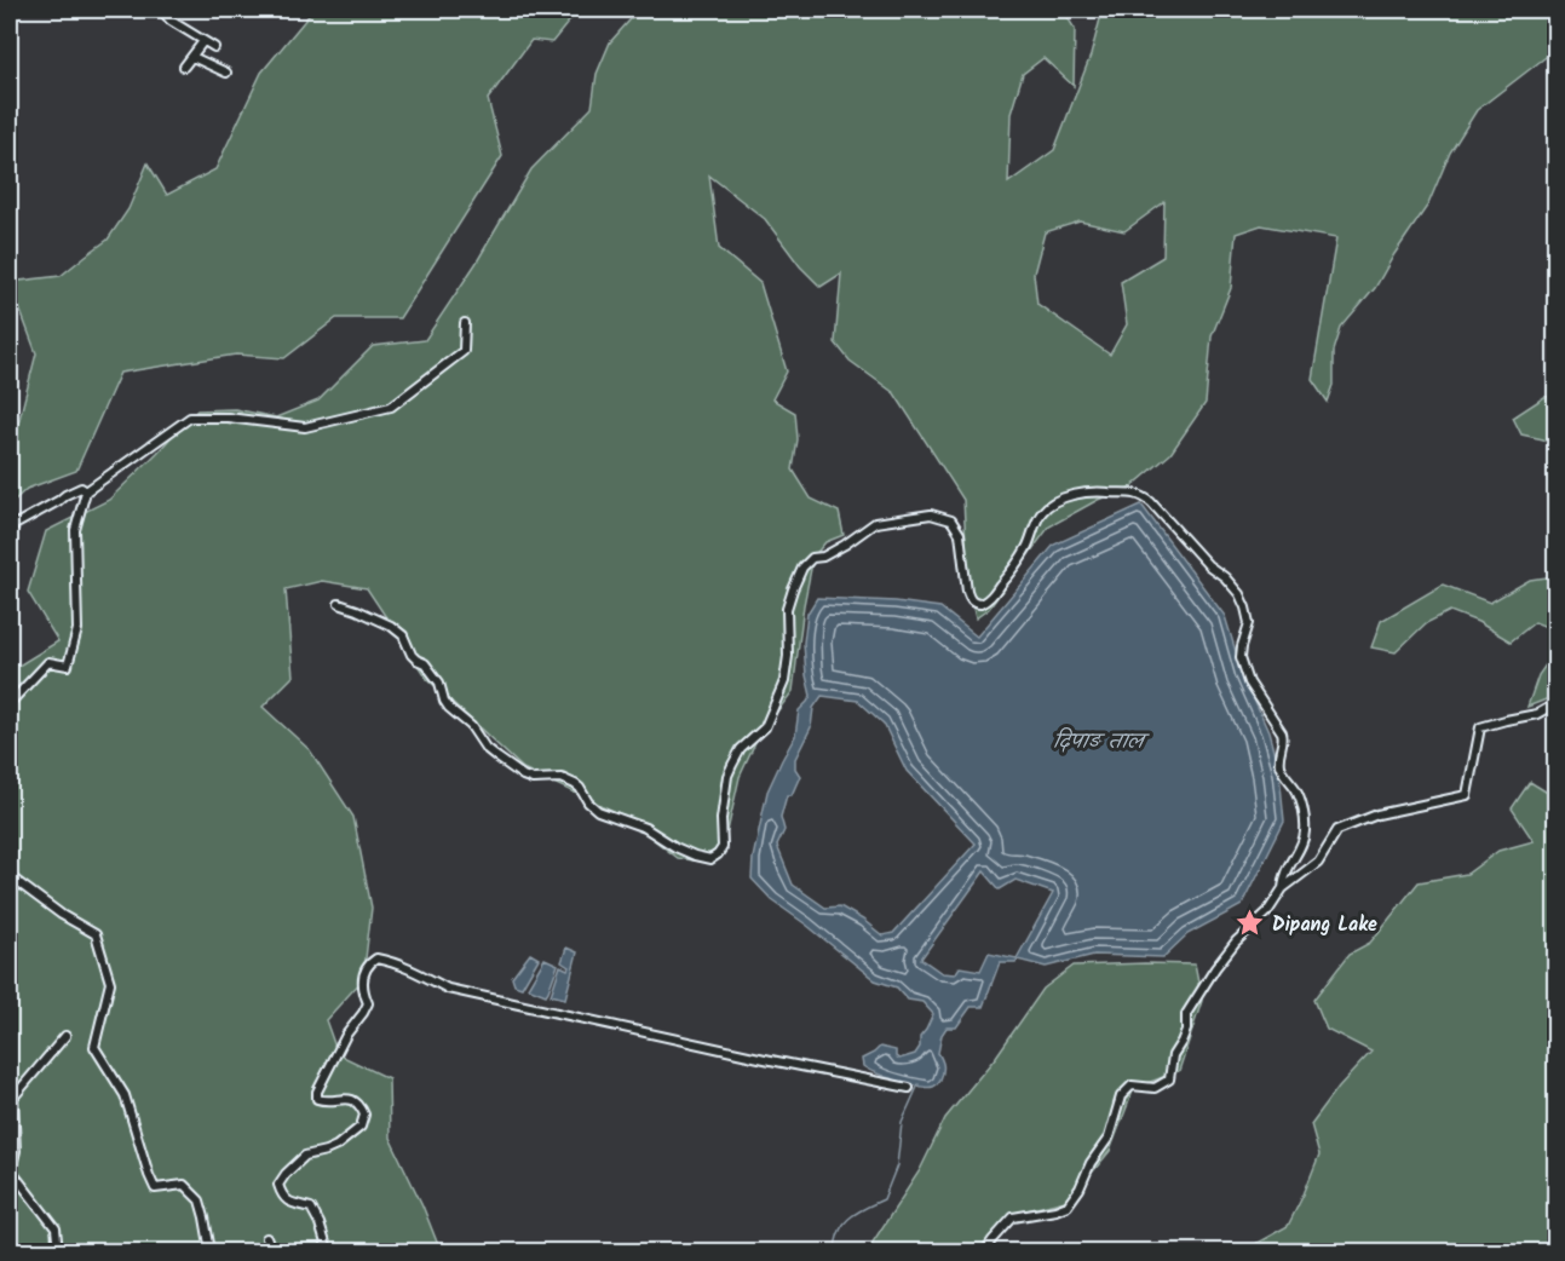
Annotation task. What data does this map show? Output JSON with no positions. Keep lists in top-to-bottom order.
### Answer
{
  "water": ["दिपाङ ताल"],
  "places": {
    "place": ["Dipang Lake"]
  }
}
